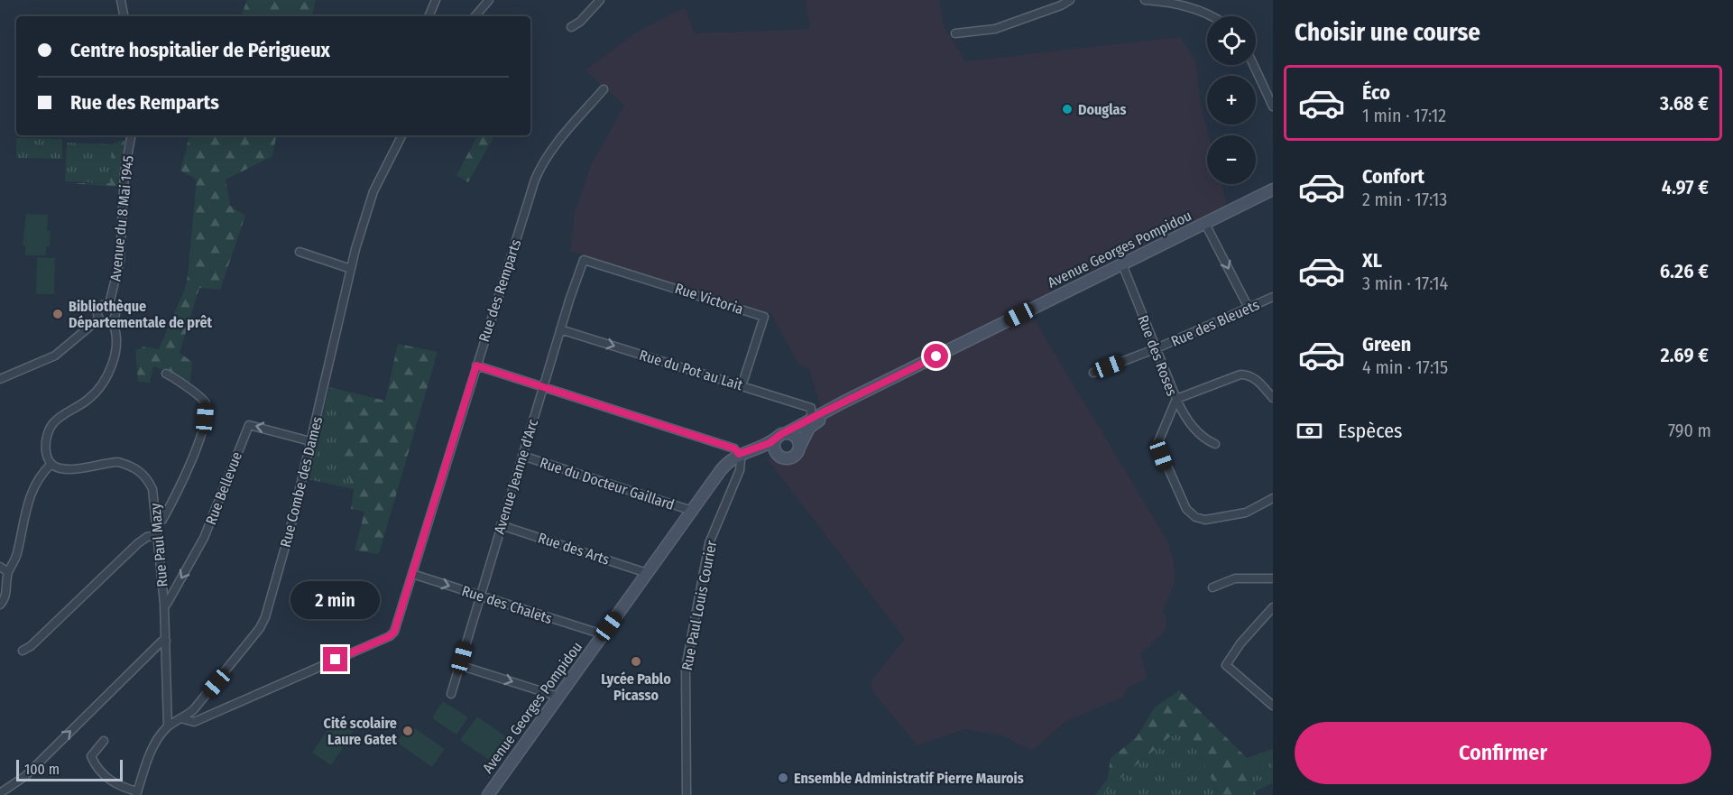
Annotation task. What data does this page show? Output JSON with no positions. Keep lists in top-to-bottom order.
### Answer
{
  "streets": {
    "main road": ["Avenue Georges Pompidou"],
    "street": [
      "Avenue du 8 Mai 1945",
      "Rue des Remparts",
      "Rue Victoria",
      "Rue des Bleuets",
      "Rue des Roses",
      "Rue du Pot au Lait",
      "Avenue Jeanne d'Arc",
      "Rue Combe des Dames",
      "Rue du Docteur Gaillard",
      "Rue Bellevue",
      "Rue Paul Mazy",
      "Rue des Arts",
      "Rue des Chalets",
      "Rue Paul Louis Courier"
    ]
  },
  "crossings": [
    ["Avenue Georges Pompidou", "Rue des Roses"],
    ["Avenue Georges Pompidou", "Rue du Pot au Lait"],
    ["Avenue Georges Pompidou", "Rue du Docteur Gaillard"],
    ["Avenue Georges Pompidou", "Rue des Arts"],
    ["Avenue Georges Pompidou", "Rue des Chalets"],
    ["Avenue Georges Pompidou", "Rue Paul Louis Courier"],
    ["Rue des Remparts", "Rue Combe des Dames"],
    ["Rue des Remparts", "Rue des Chalets"],
    ["Rue Victoria", "Rue du Pot au Lait"],
    ["Rue Victoria", "Avenue Jeanne d'Arc"],
    ["Rue des Bleuets", "Rue des Roses"],
    ["Rue du Pot au Lait", "Avenue Jeanne d'Arc"],
    ["Avenue Jeanne d'Arc", "Rue du Docteur Gaillard"],
    ["Avenue Jeanne d'Arc", "Rue des Arts"],
    ["Avenue Jeanne d'Arc", "Rue des Chalets"],
    ["Rue Combe des Dames", "Rue Bellevue"],
    ["Rue Combe des Dames", "Rue Paul Mazy"],
    ["Rue Bellevue", "Rue Paul Mazy"]
  ],
  "one_way": ["Rue Bellevue", "Rue des Chalets"],
  "places": [
    "Douglas",
    "Bibliothèque Départementale de prêt",
    "Lycée Pablo Picasso",
    "Cité scolaire Laure Gatet",
    "Ensemble Administratif Pierre Maurois"
  ],
  "scale_bar": "100 m",
  "page": {
    "heading": "Choisir une course",
    "map_buttons": ["+", "−"],
    "banner": ["Centre hospitalier de Périgueux", "Rue des Remparts"],
    "list": [
      {
        "name": "Éco",
        "note": "1 min · 17:12",
        "value": "3.68 €"
      },
      {
        "name": "Confort",
        "note": "2 min · 17:13",
        "value": "4.97 €"
      },
      {
        "name": "XL",
        "note": "3 min · 17:14",
        "value": "6.26 €"
      },
      {
        "name": "Green",
        "note": "4 min · 17:15",
        "value": "2.69 €"
      }
    ],
    "pay": ["Espèces", "790 m"],
    "bubble": "2 min",
    "buttons": "Confirmer",
    "scale": "100 m"
  }
}
